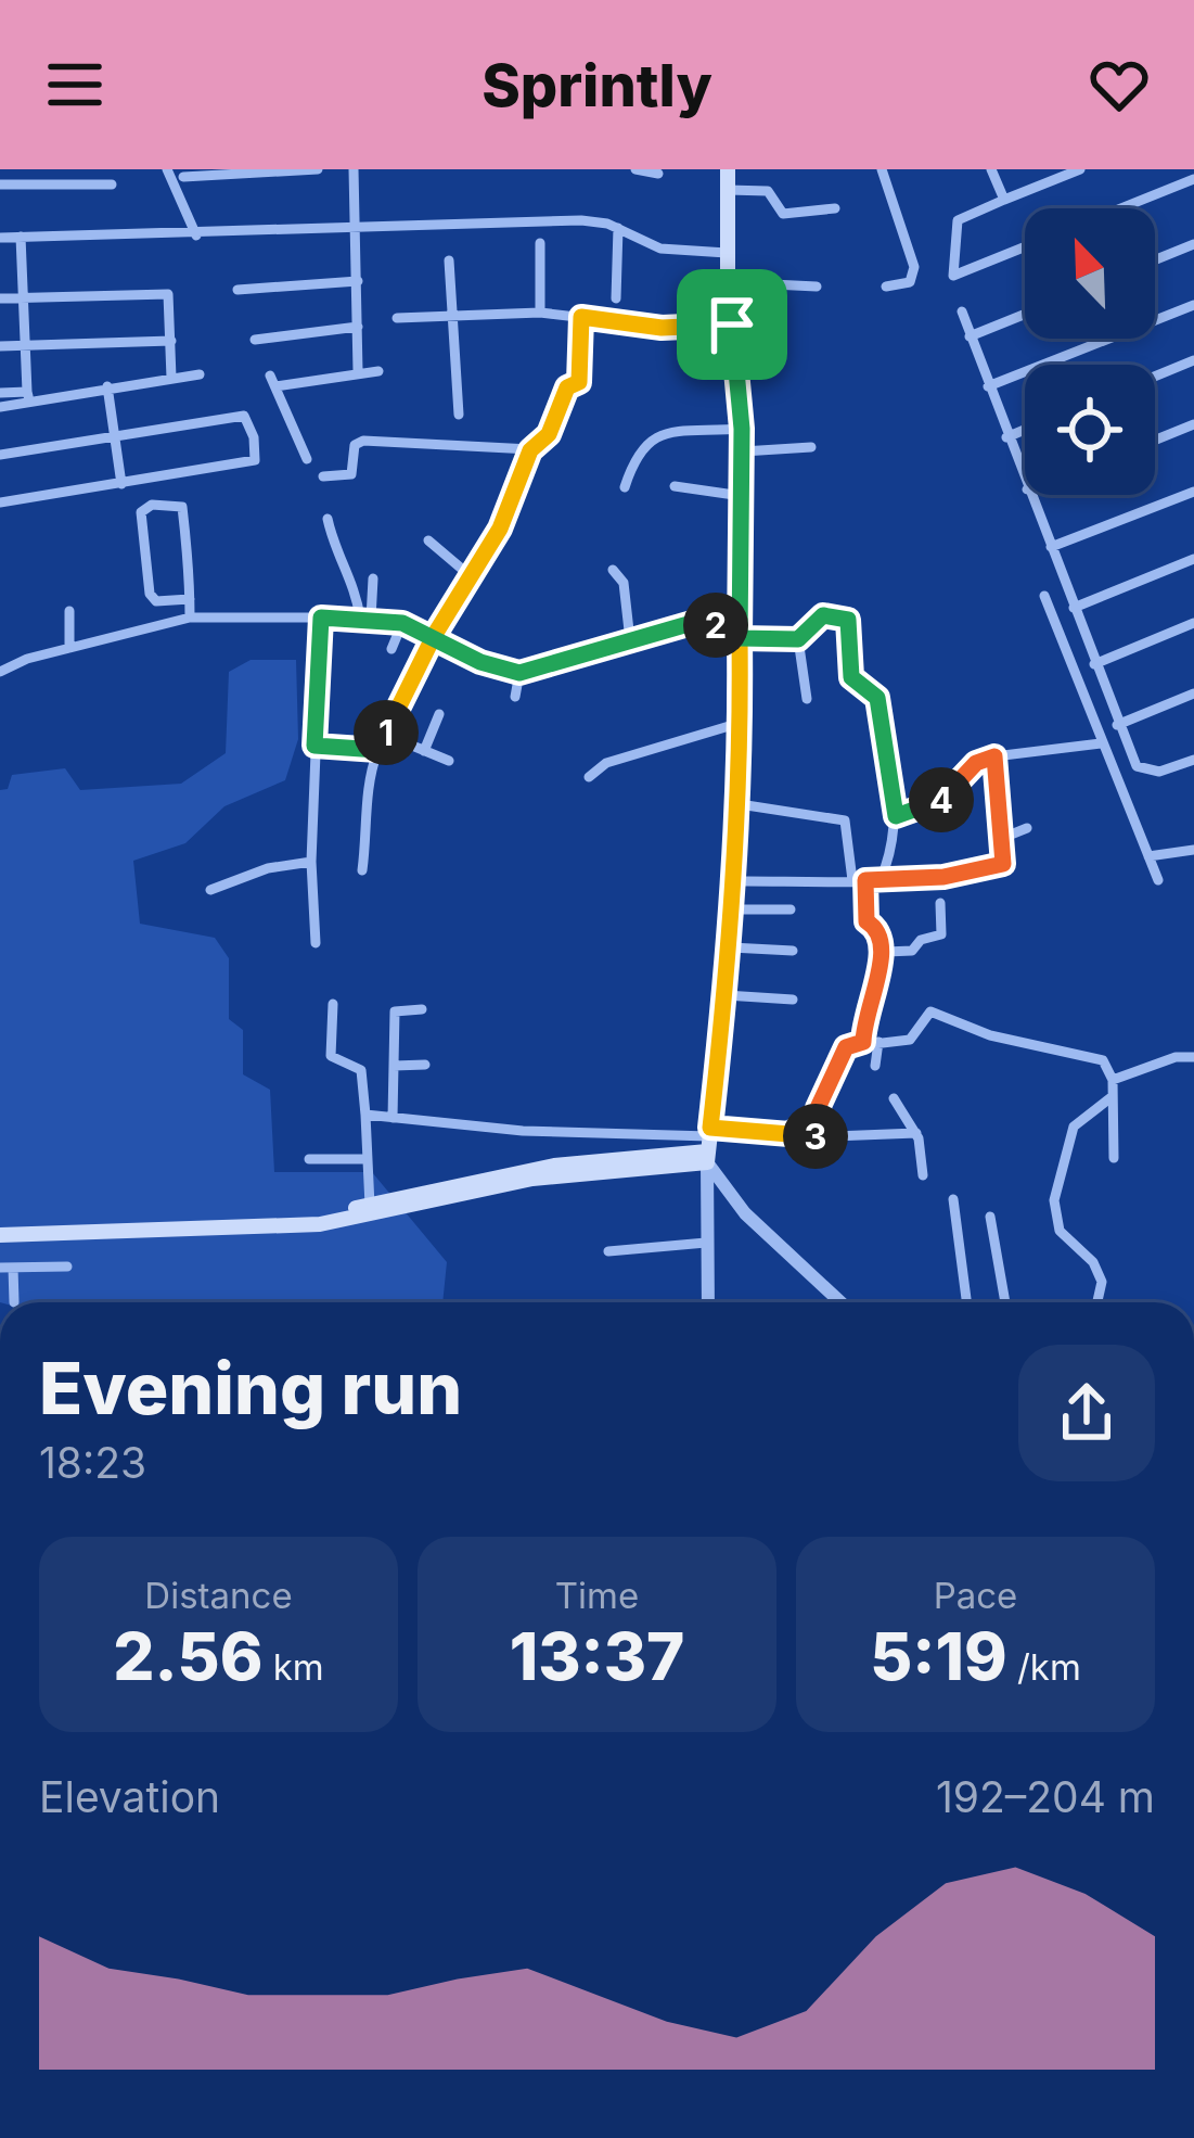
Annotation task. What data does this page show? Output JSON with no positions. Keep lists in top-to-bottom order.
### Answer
{
  "north": "top left",
  "page": {
    "header": "Sprintly",
    "pins": [
      "2",
      "1",
      "4",
      "3"
    ],
    "heading": ["Evening run", "18:23"],
    "stats": [
      ["Distance", "2.56 km"],
      ["Time", "13:37"],
      ["Pace", "5:19 /km"]
    ],
    "chart": ["Elevation", "192–204 m"]
  }
}
